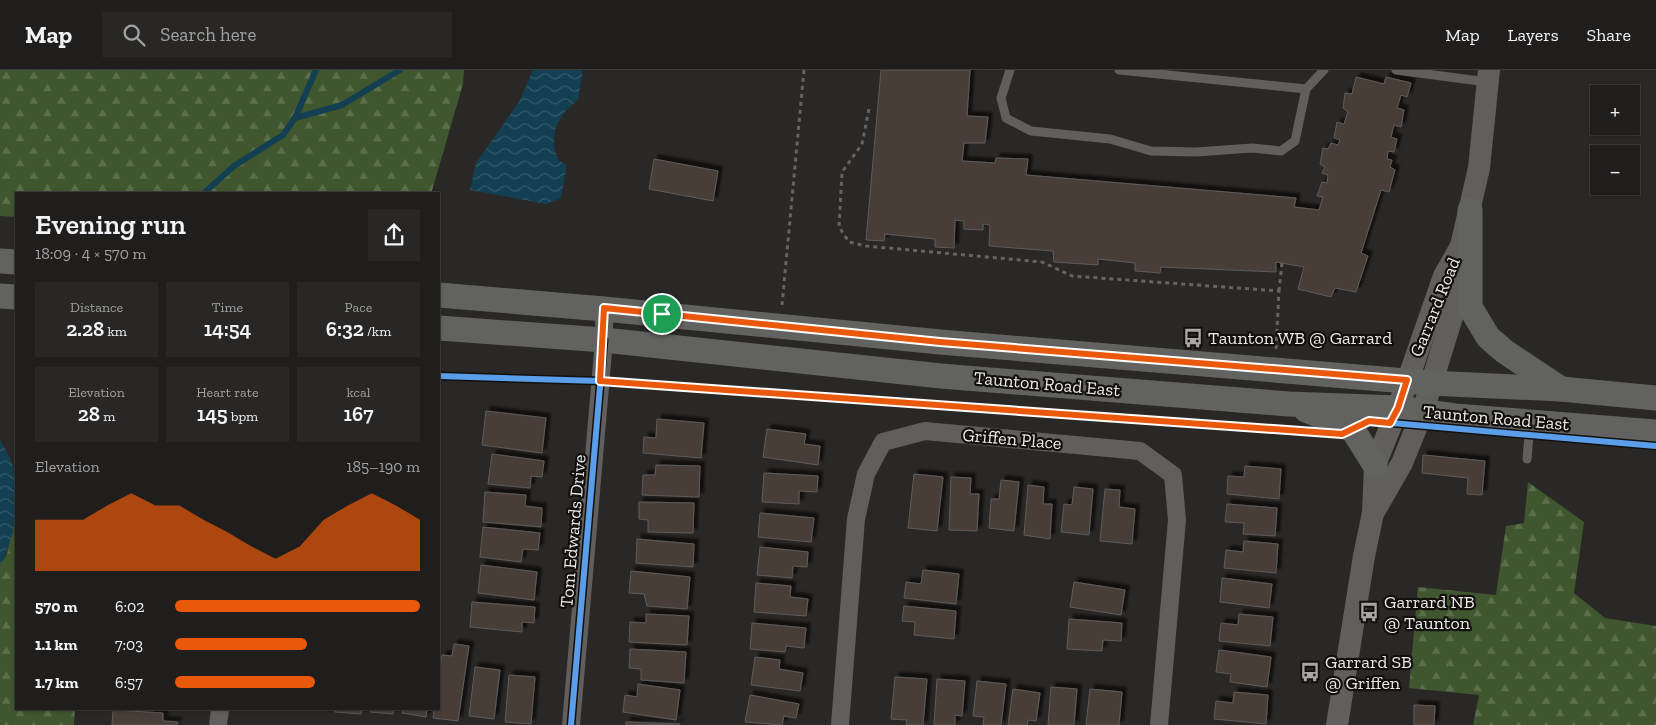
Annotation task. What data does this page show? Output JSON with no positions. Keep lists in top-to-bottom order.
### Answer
{
  "streets": {
    "main road": ["Taunton Road East"],
    "street": ["Garrard Road", "Griffen Place", "Tom Edwards Drive"]
  },
  "crossings": [
    ["Garrard Road", "Taunton Road East"],
    ["Taunton Road East", "Tom Edwards Drive"]
  ],
  "places": {
    "bus stop": ["Taunton WB @ Garrard", "Garrard NB @ Taunton", "Garrard SB @ Griffen"]
  },
  "page": {
    "header": "Map",
    "search": "Search here",
    "nav": ["Map", "Layers", "Share"],
    "map_buttons": ["+", "−"],
    "heading": ["Evening run", "18:09 · 4 × 570 m"],
    "stats": [
      ["Distance", "2.28 km"],
      ["Time", "14:54"],
      ["Pace", "6:32 /km"],
      ["Elevation", "28 m"],
      ["Heart rate", "145 bpm"],
      ["kcal", "167"]
    ],
    "chart": ["Elevation", "185–190 m"],
    "list": [
      {
        "name": "570 m",
        "note": "6:02"
      },
      {
        "name": "1.1 km",
        "note": "7:03"
      },
      {
        "name": "1.7 km",
        "note": "6:57"
      }
    ]
  }
}
